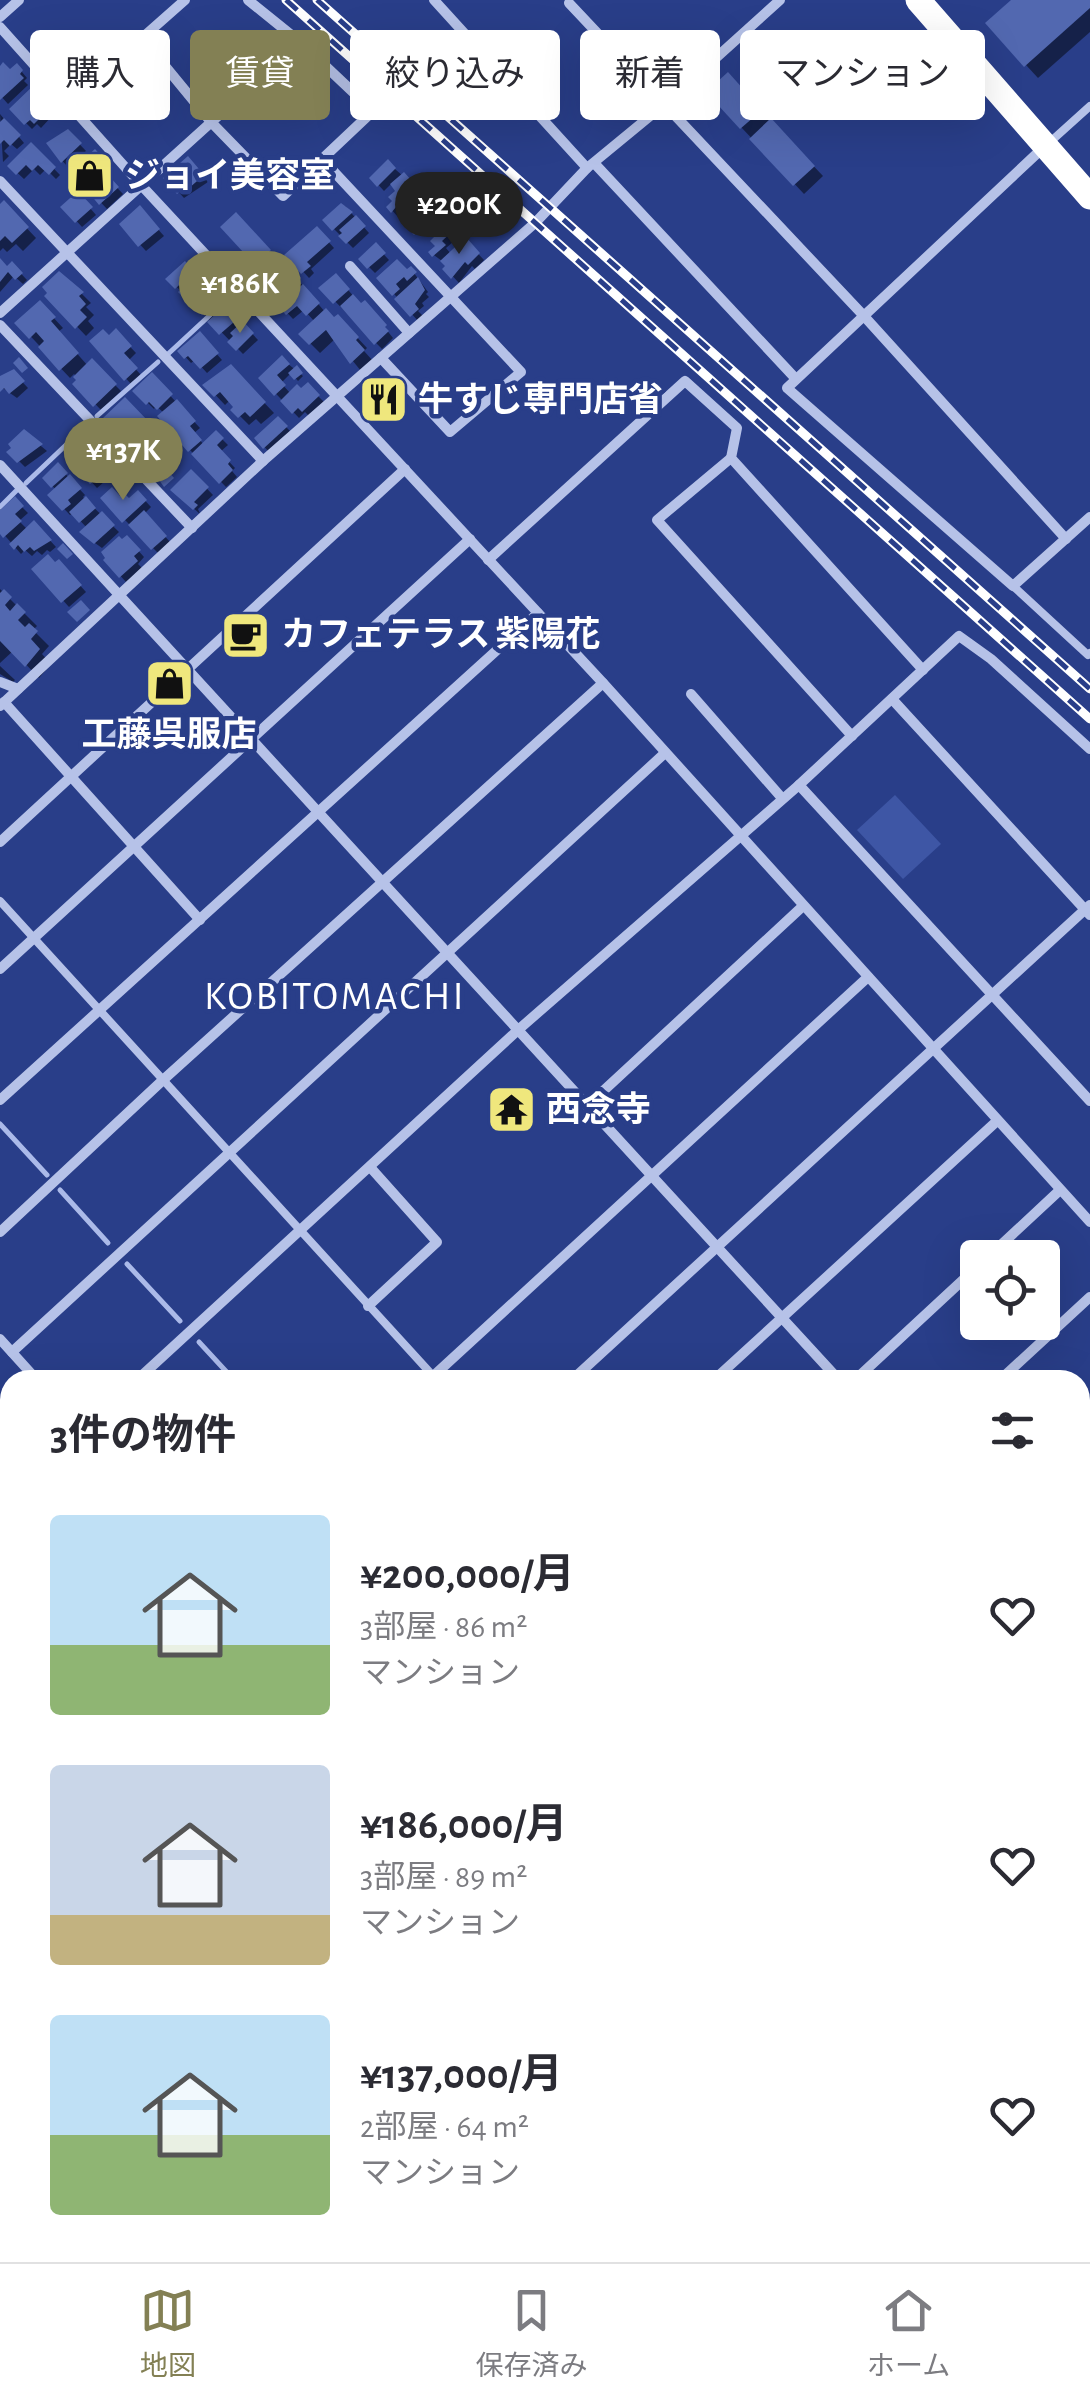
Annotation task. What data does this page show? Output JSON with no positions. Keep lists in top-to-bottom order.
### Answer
{
  "districts": ["KOBITOMACHI"],
  "places": {
    "shop": ["ジョイ美容室", "工藤呉服店"],
    "restaurant": ["牛すじ専門店省"],
    "cafe": ["カフェテラス 紫陽花"],
    "temple": ["西念寺"]
  },
  "page": {
    "chip": [
      "購入",
      "賃貸",
      "絞り込み",
      "新着",
      "マンション"
    ],
    "price": ["¥200K", "¥186K", "¥137K"],
    "heading": "3件の物件",
    "list": [
      {
        "name": "¥200,000/月",
        "note": "3部屋 · 86 m² · マンション"
      },
      {
        "name": "¥186,000/月",
        "note": "3部屋 · 89 m² · マンション"
      },
      {
        "name": "¥137,000/月",
        "note": "2部屋 · 64 m² · マンション"
      }
    ],
    "tabs": ["地図", "保存済み", "ホーム"]
  }
}
